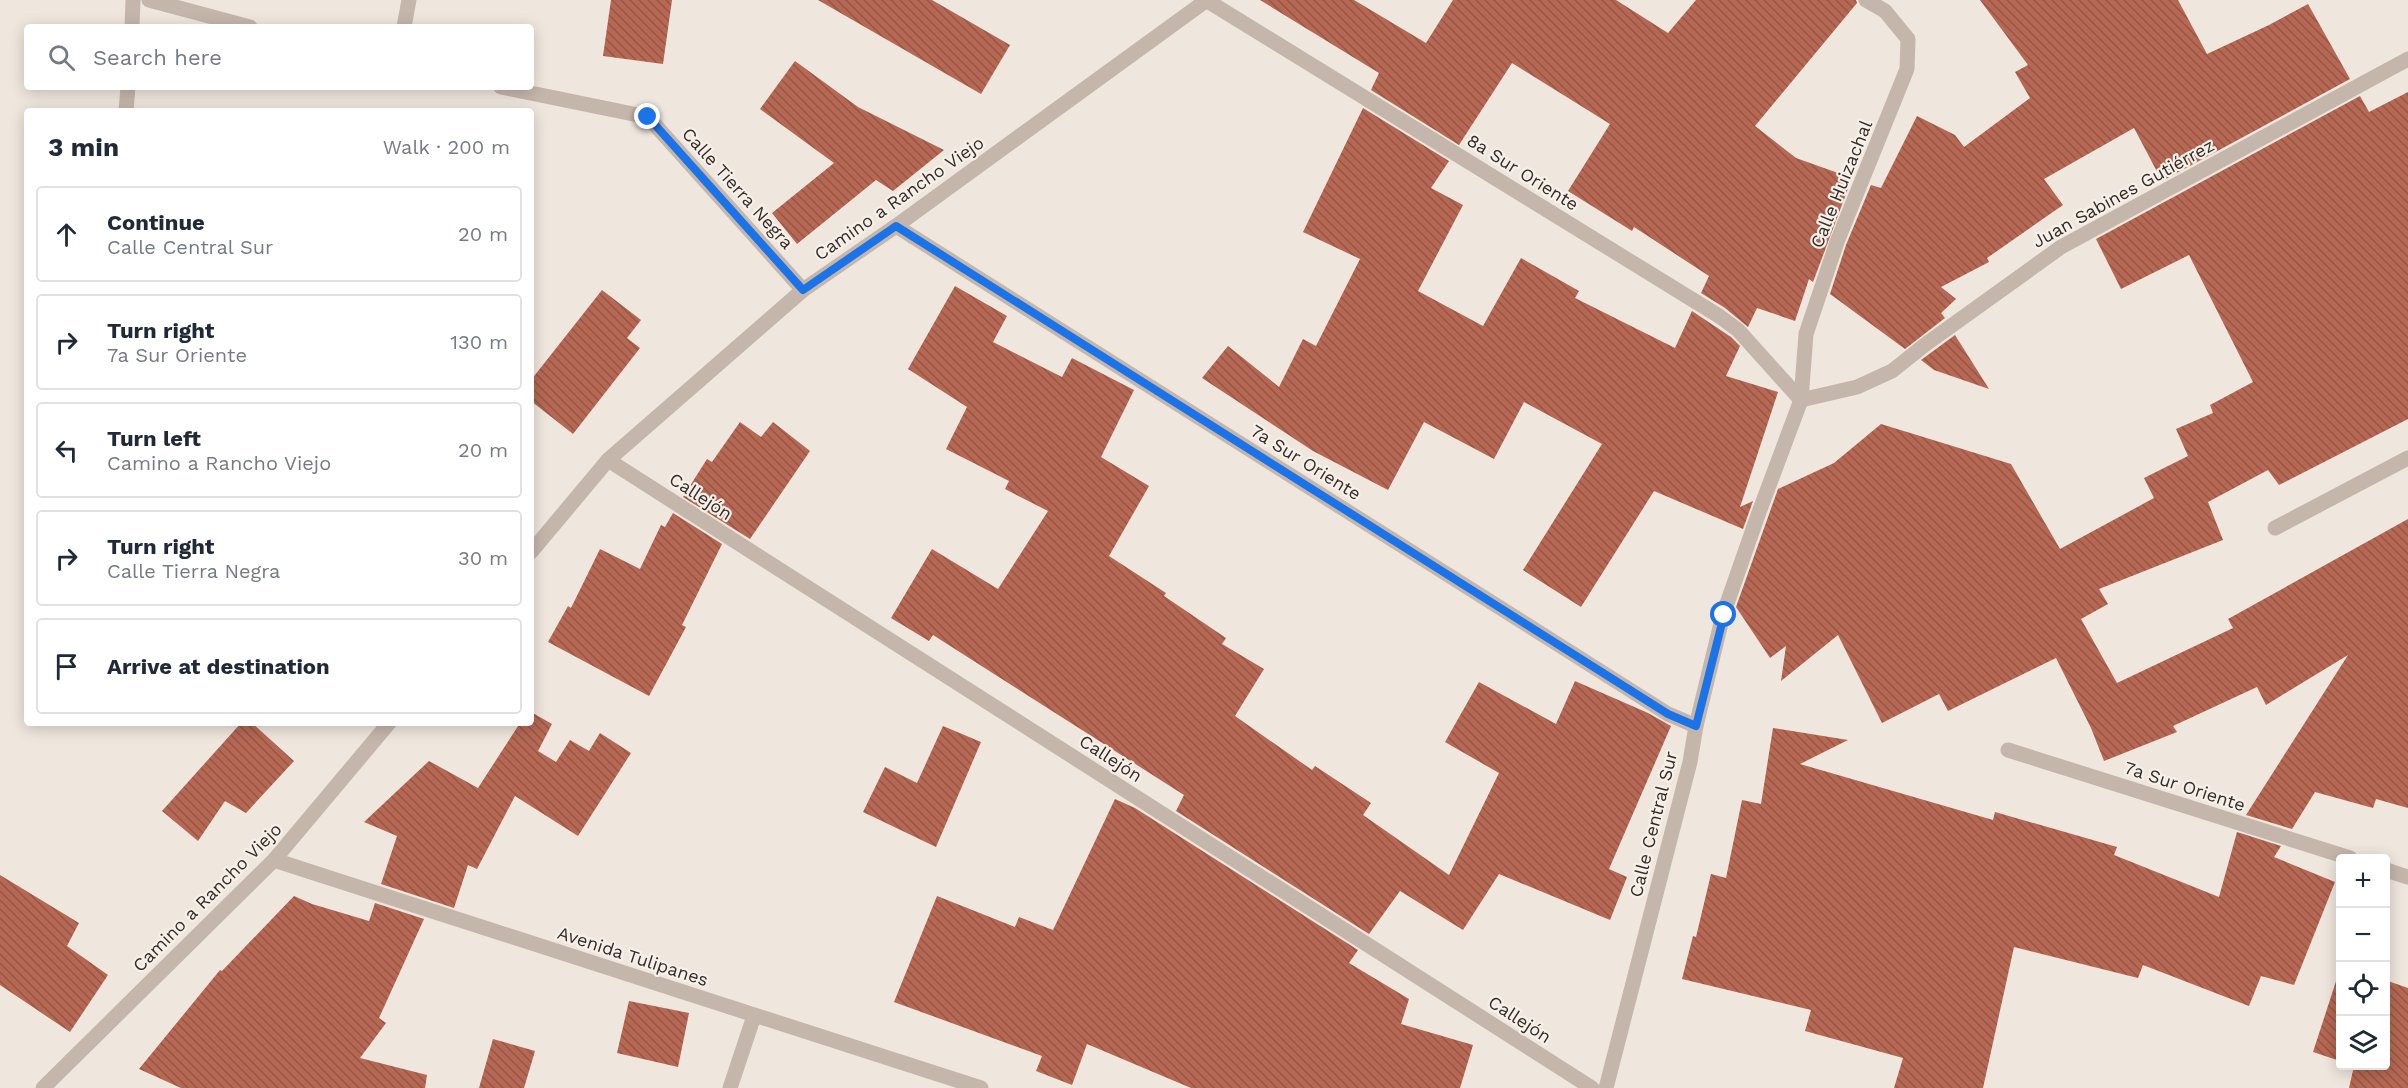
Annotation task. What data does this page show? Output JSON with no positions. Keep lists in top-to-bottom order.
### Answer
{
  "streets": {
    "street": [
      "8a Sur Oriente",
      "Calle Huizachal",
      "Calle Tierra Negra",
      "Juan Sabines Gutiérrez",
      "Camino a Rancho Viejo",
      "7a Sur Oriente",
      "Callejón",
      "Calle Central Sur",
      "Avenida Tulipanes"
    ]
  },
  "crossings": [
    ["8a Sur Oriente", "Calle Huizachal"],
    ["8a Sur Oriente", "Juan Sabines Gutiérrez"],
    ["8a Sur Oriente", "Camino a Rancho Viejo"],
    ["8a Sur Oriente", "Calle Central Sur"],
    ["Calle Huizachal", "Juan Sabines Gutiérrez"],
    ["Calle Huizachal", "Calle Central Sur"],
    ["Calle Tierra Negra", "Camino a Rancho Viejo"],
    ["Juan Sabines Gutiérrez", "Calle Central Sur"],
    ["Camino a Rancho Viejo", "7a Sur Oriente"],
    ["Camino a Rancho Viejo", "Callejón"],
    ["Camino a Rancho Viejo", "Avenida Tulipanes"],
    ["7a Sur Oriente", "Calle Central Sur"]
  ],
  "page": {
    "search": "Search here",
    "heading": ["3 min", "Walk · 200 m"],
    "list": [
      ["Continue", "Calle Central Sur", "20 m"],
      ["Turn right", "7a Sur Oriente", "130 m"],
      ["Turn left", "Camino a Rancho Viejo", "20 m"],
      ["Turn right", "Calle Tierra Negra", "30 m"],
      "Arrive at destination"
    ],
    "map_buttons": ["+", "−"]
  }
}
